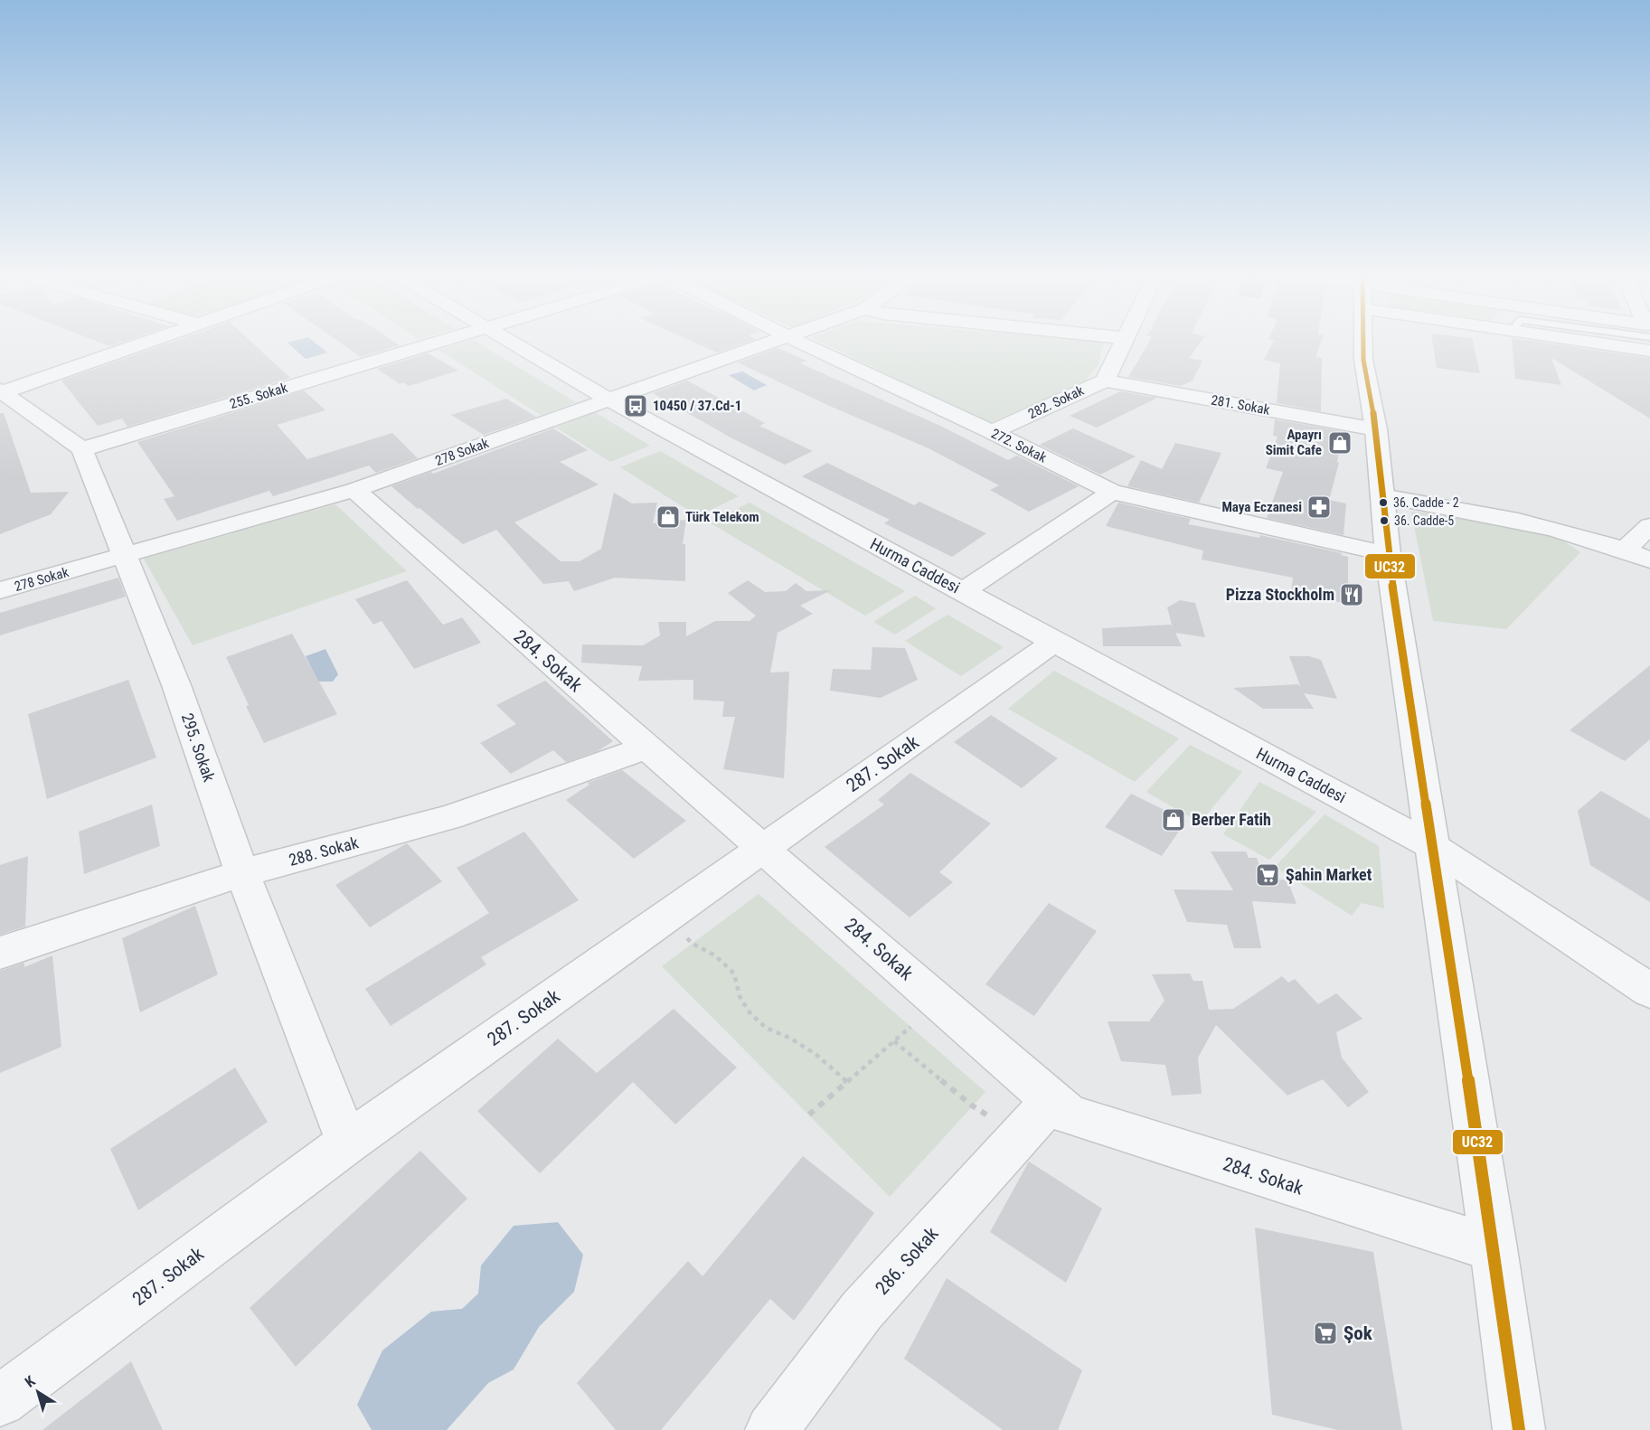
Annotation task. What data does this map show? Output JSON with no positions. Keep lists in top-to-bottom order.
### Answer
{
  "streets": {
    "street": [
      "255. Sokak",
      "282. Sokak",
      "281. Sokak",
      "272. Sokak",
      "278 Sokak",
      "Hurma Caddesi",
      "284. Sokak",
      "295. Sokak",
      "287. Sokak",
      "288. Sokak",
      "286. Sokak"
    ]
  },
  "crossings": [
    ["255. Sokak", "295. Sokak"],
    ["282. Sokak", "281. Sokak"],
    ["282. Sokak", "272. Sokak"],
    ["278 Sokak", "Hurma Caddesi"],
    ["278 Sokak", "284. Sokak"],
    ["278 Sokak", "295. Sokak"],
    ["Hurma Caddesi", "287. Sokak"],
    ["284. Sokak", "287. Sokak"],
    ["284. Sokak", "288. Sokak"],
    ["284. Sokak", "286. Sokak"],
    ["295. Sokak", "287. Sokak"],
    ["295. Sokak", "288. Sokak"]
  ],
  "places": {
    "bus stop": ["10450 / 37.Cd-1"],
    "shop": ["Apayrı Simit Cafe", "Türk Telekom", "Berber Fatih"],
    "other": ["36. Cadde - 2", "36. Cadde-5"],
    "pharmacy": ["Maya Eczanesi"],
    "restaurant": ["Pizza Stockholm"],
    "supermarket": ["Şahin Market", "Şok"]
  },
  "lines": ["transit line UC32"],
  "north": "top left"
}
